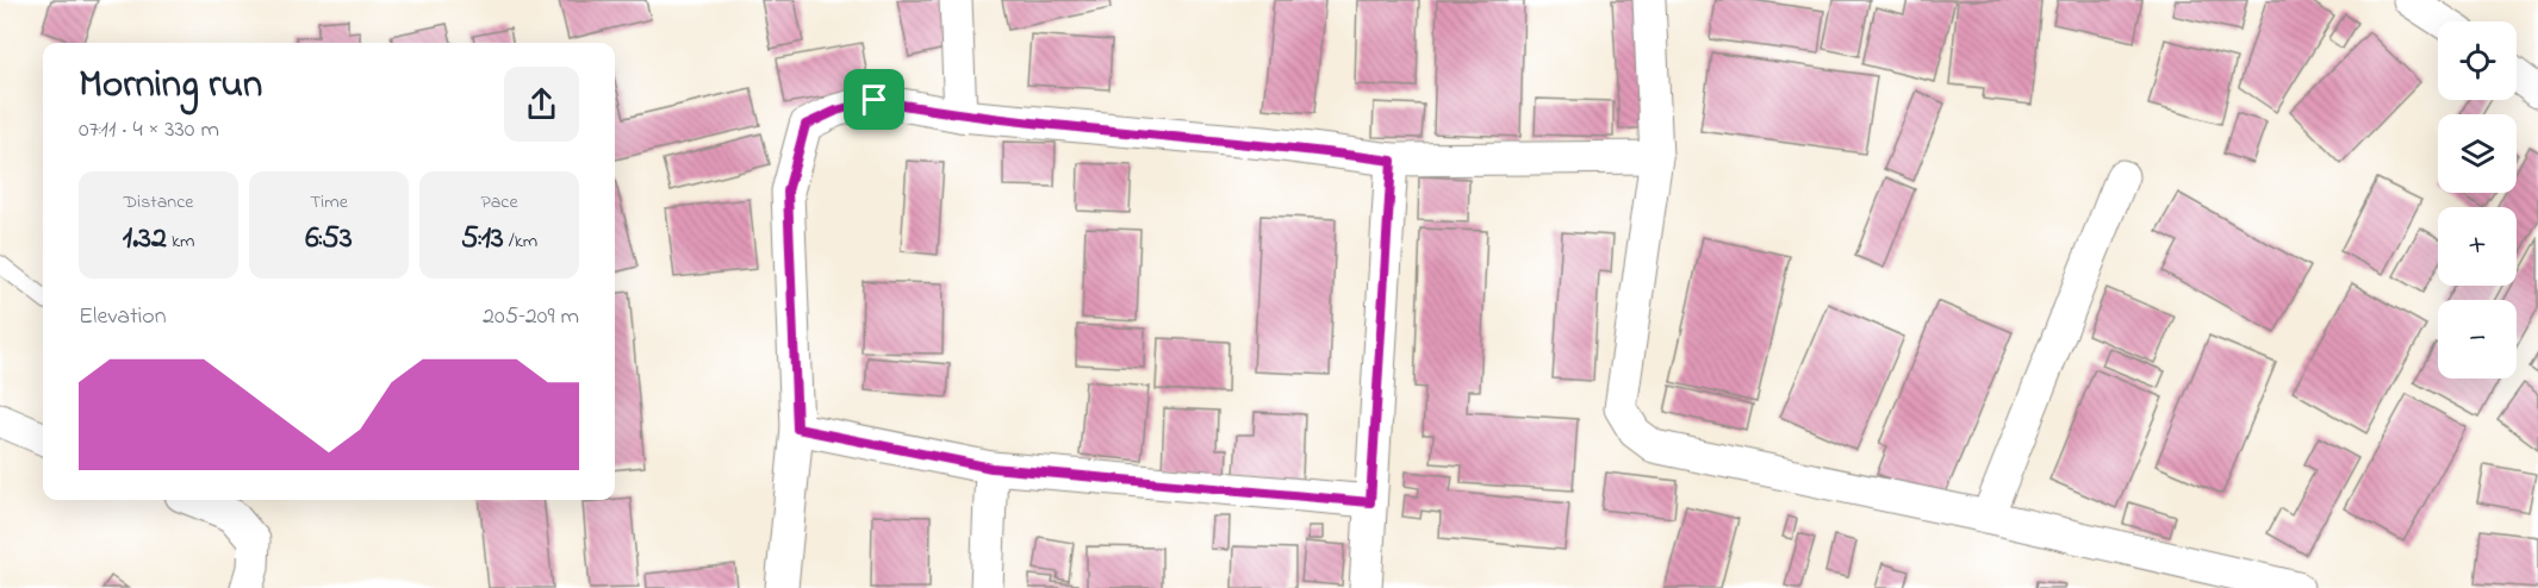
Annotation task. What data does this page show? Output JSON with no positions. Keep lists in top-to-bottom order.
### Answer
{
  "page": {
    "map_buttons": ["+", "−"],
    "heading": ["Morning run", "07:11 · 4 × 330 m"],
    "stats": [
      ["Distance", "1.32 km"],
      ["Time", "6:53"],
      ["Pace", "5:13 /km"]
    ],
    "chart": ["Elevation", "205–209 m"]
  }
}
